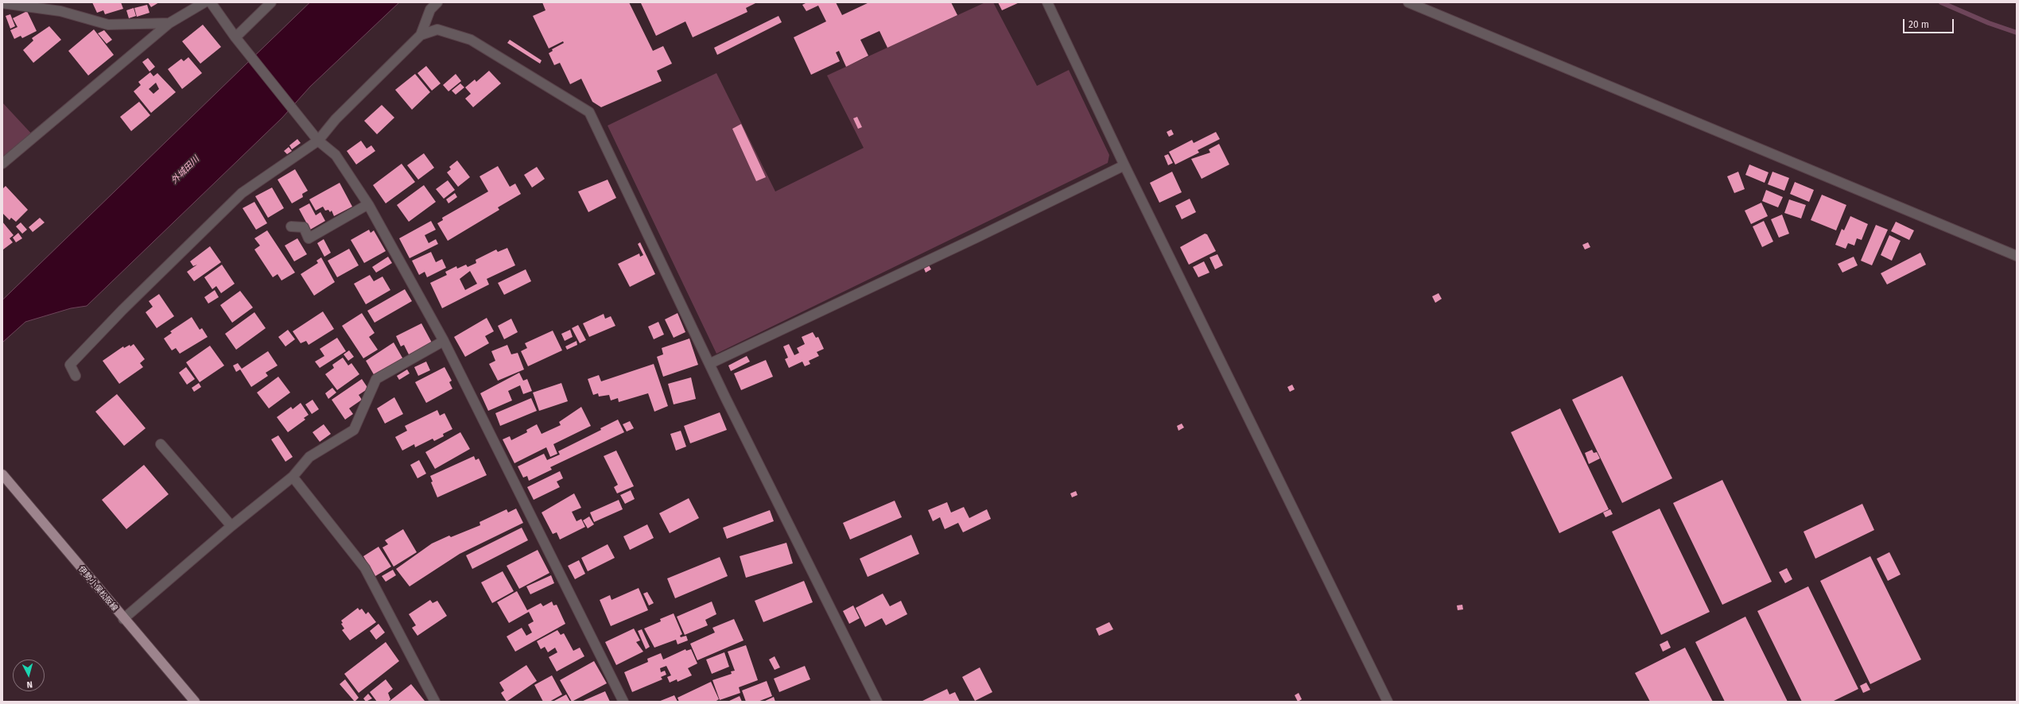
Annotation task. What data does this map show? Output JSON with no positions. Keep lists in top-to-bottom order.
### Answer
{
  "streets": {
    "main road": ["伊勢小俣松阪線"]
  },
  "water": ["外城田川"],
  "scale_bar": "20 m",
  "north": "bottom"
}
